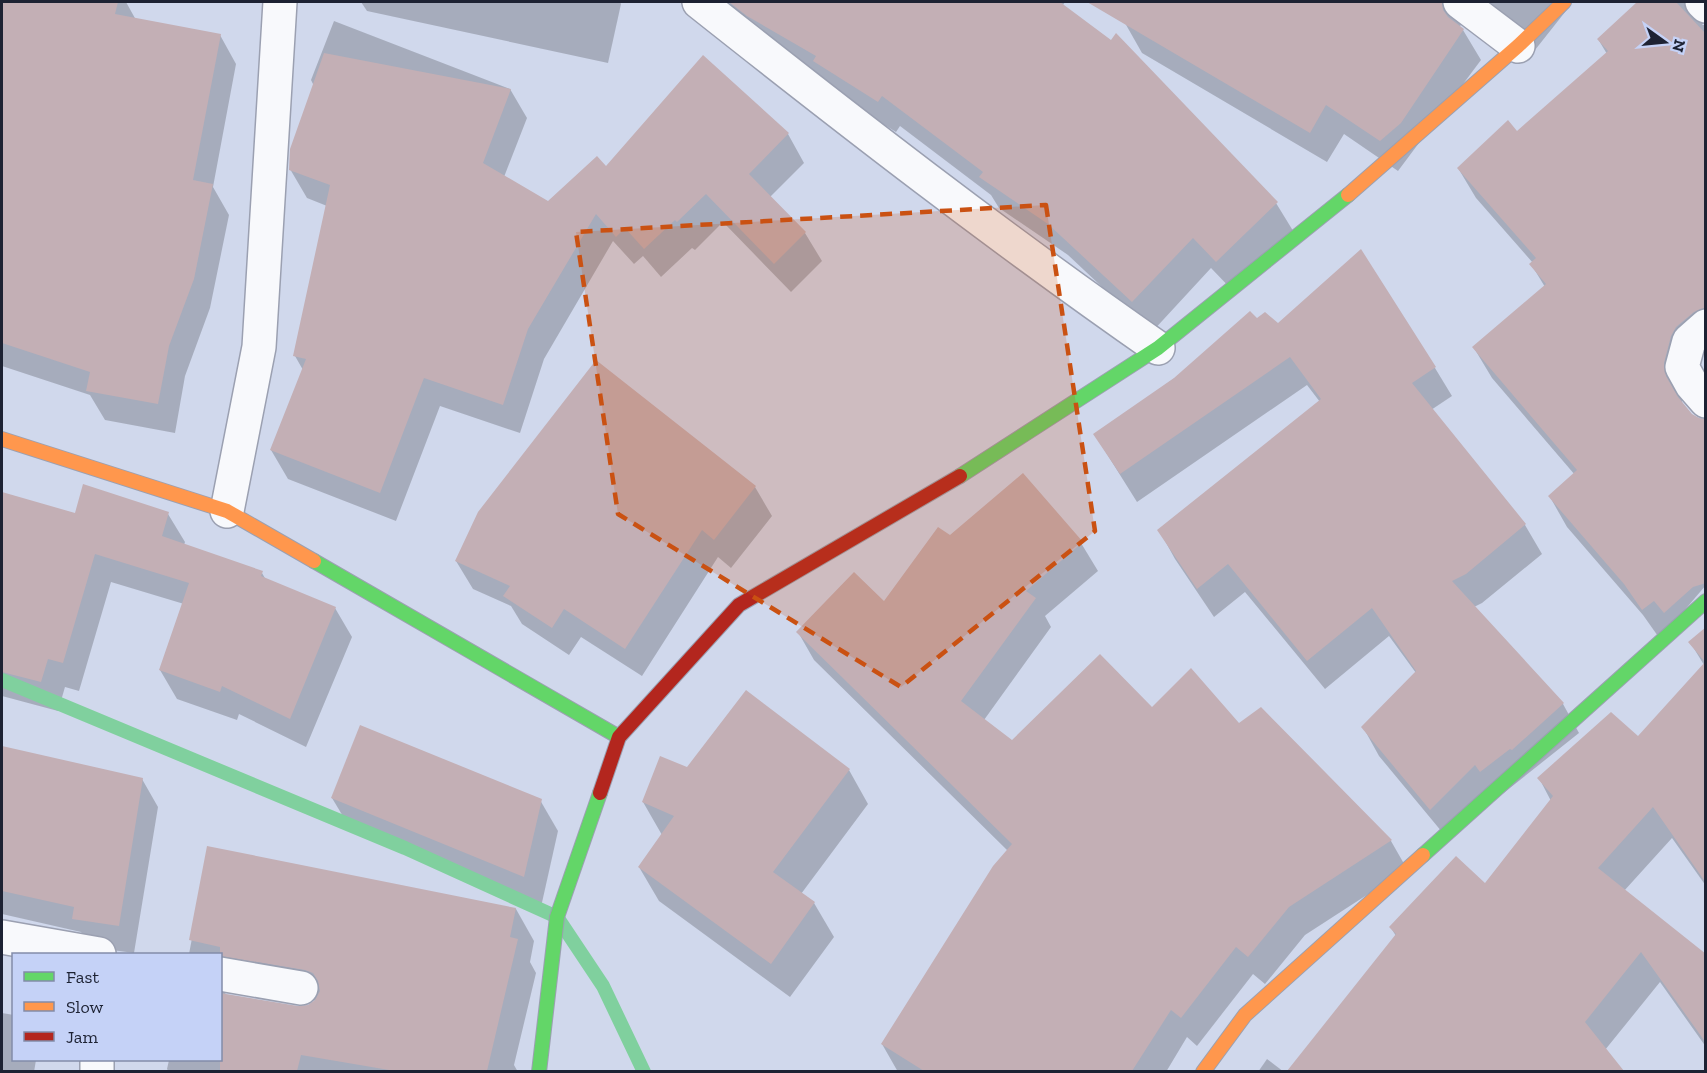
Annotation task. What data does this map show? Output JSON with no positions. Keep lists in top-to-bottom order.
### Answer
{
  "legend": ["Fast", "Slow", "Jam"],
  "north": "right"
}
